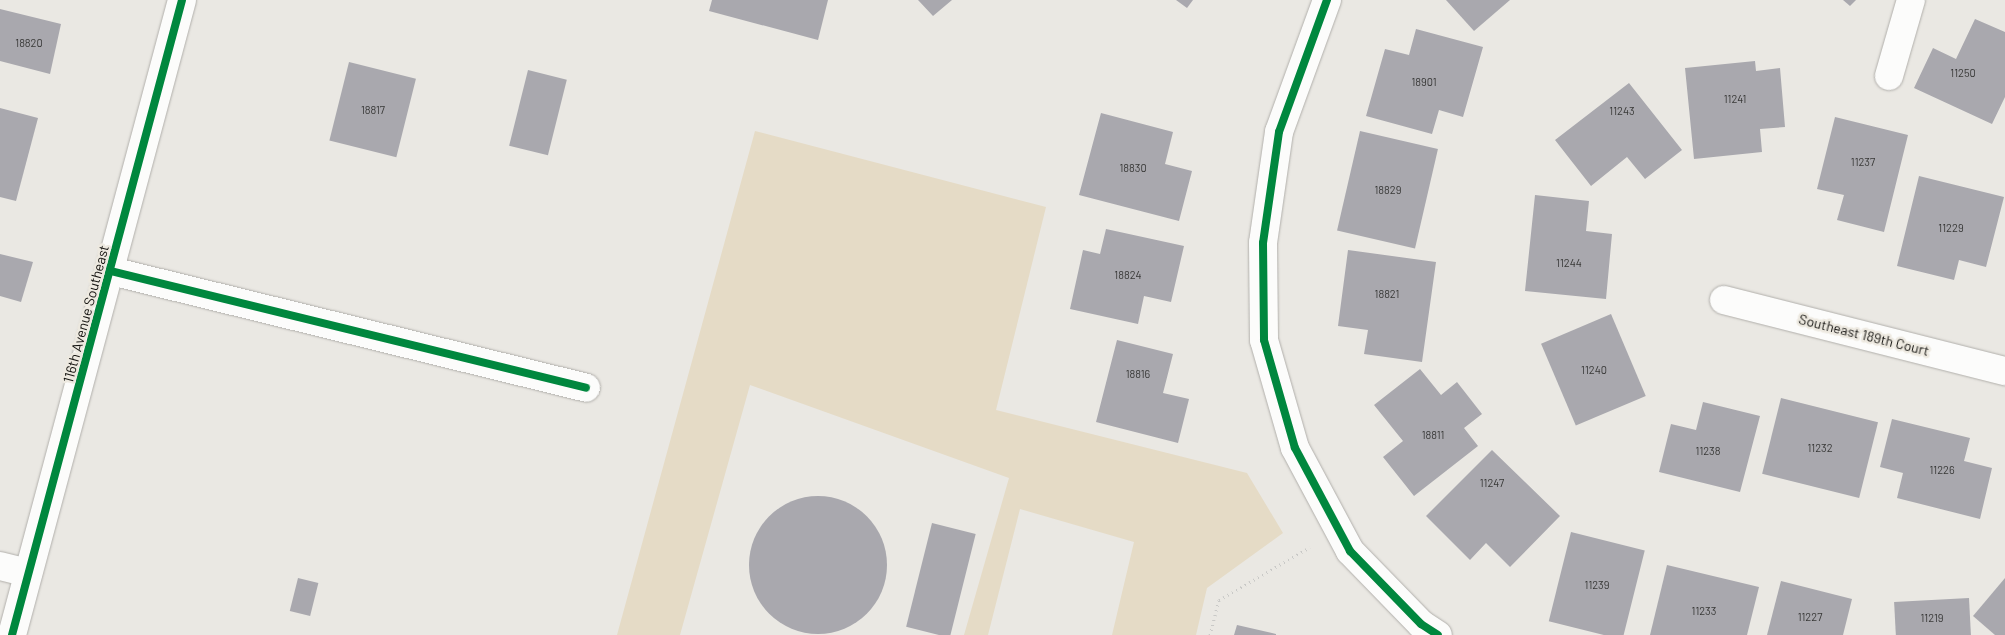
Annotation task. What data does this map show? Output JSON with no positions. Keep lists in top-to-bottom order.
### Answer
{
  "streets": {
    "street": ["116th Avenue Southeast", "Southeast 189th Court"]
  },
  "house_numbers": [
    "18820",
    "11250",
    "18901",
    "11241",
    "18817",
    "11243",
    "11237",
    "18830",
    "18829",
    "11229",
    "11244",
    "18824",
    "18821",
    "11240",
    "18816",
    "18811",
    "11232",
    "11238",
    "11226",
    "11247",
    "11239",
    "11233",
    "11227",
    "11219"
  ]
}
